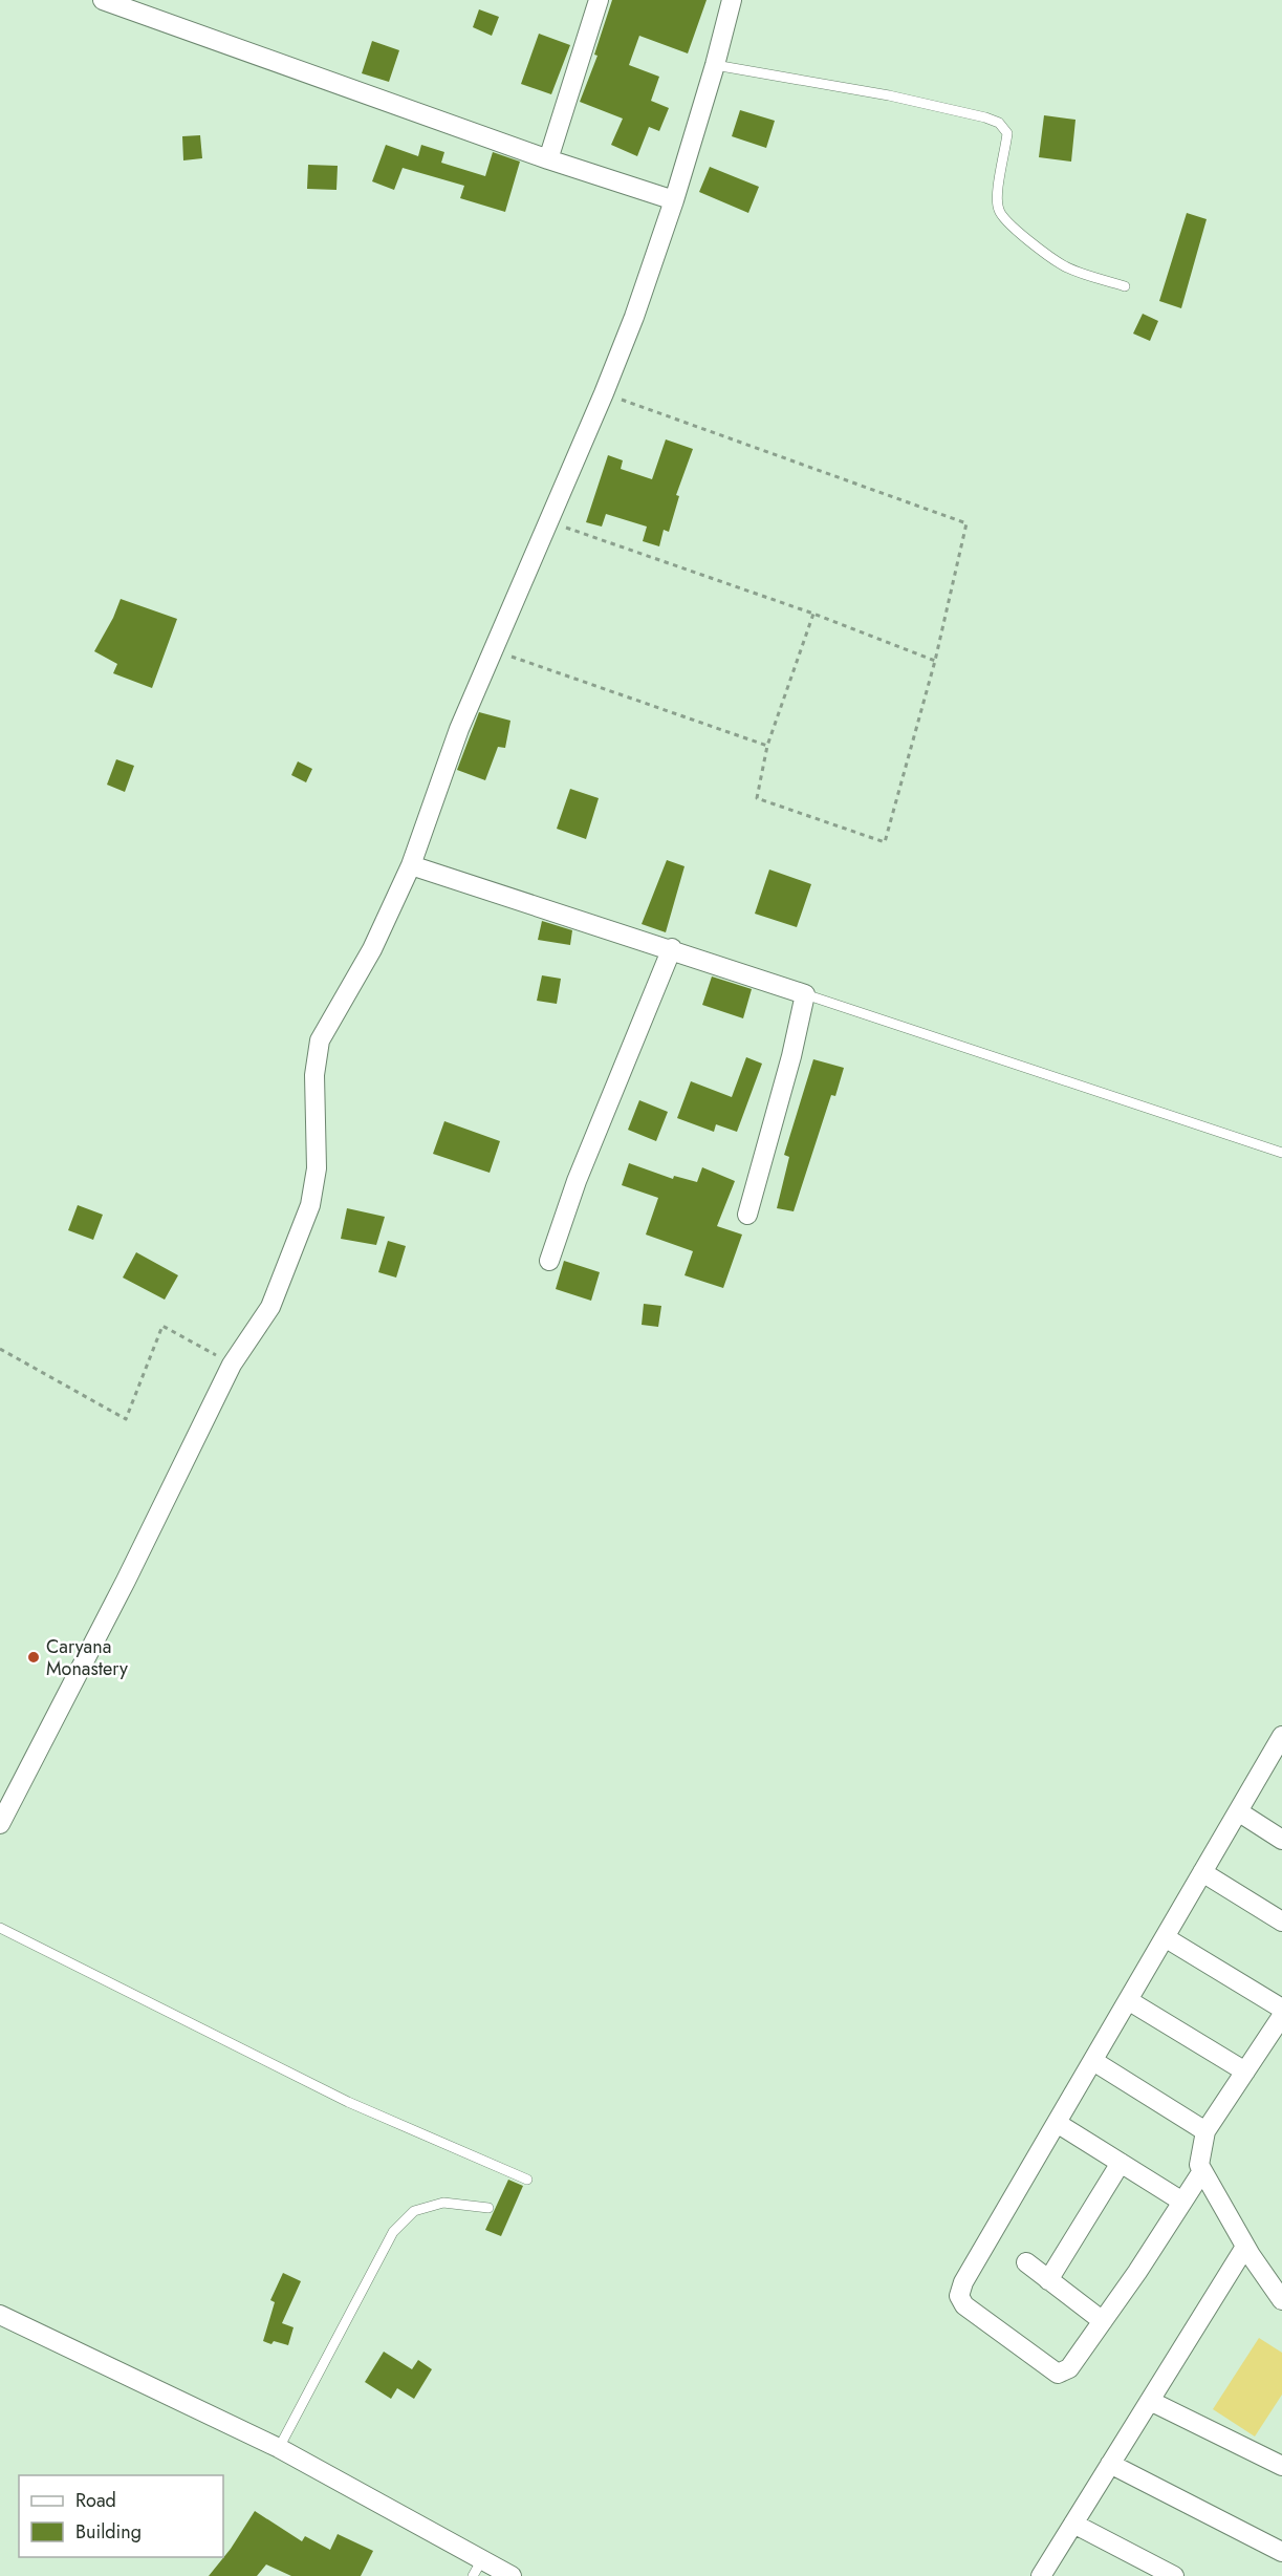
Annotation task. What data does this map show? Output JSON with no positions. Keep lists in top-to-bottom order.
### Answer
{
  "places": ["Caryana Monastery"],
  "legend": ["Road", "Building"]
}
